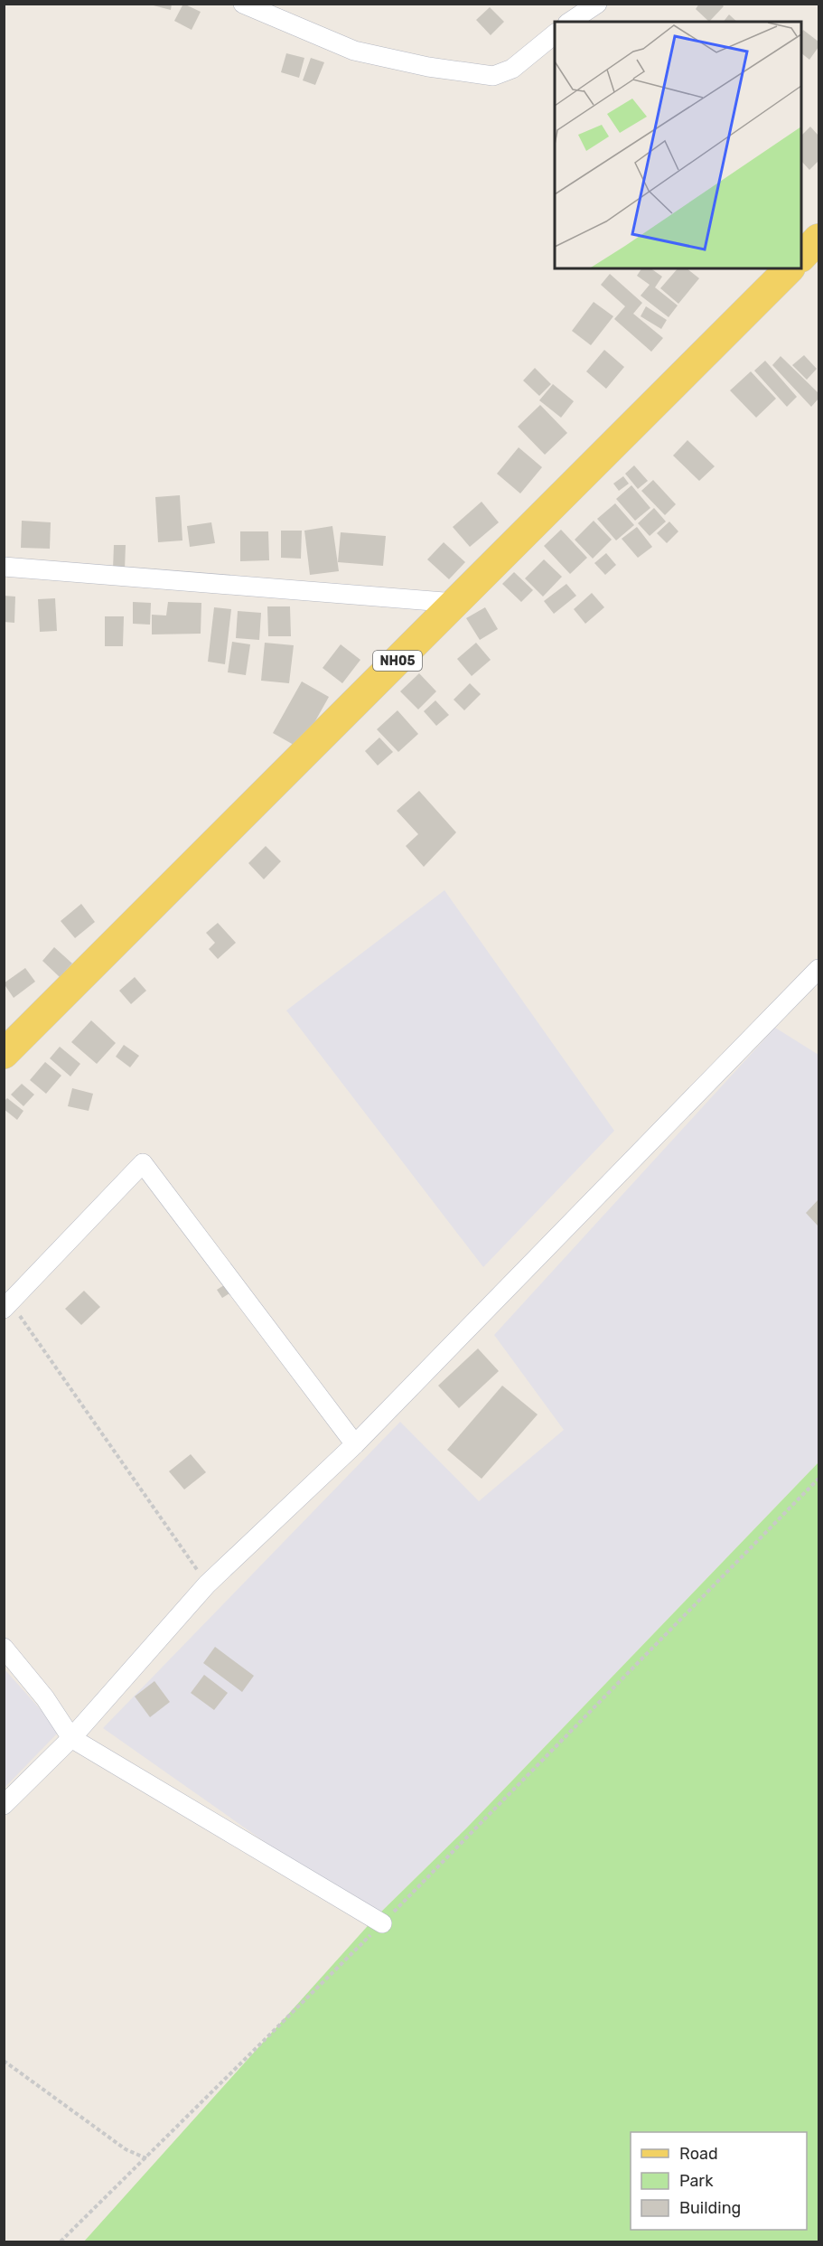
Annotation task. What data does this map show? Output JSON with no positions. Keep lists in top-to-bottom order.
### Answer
{
  "streets": {
    "main road": ["NH05"]
  },
  "legend": ["Road", "Park", "Building"]
}
